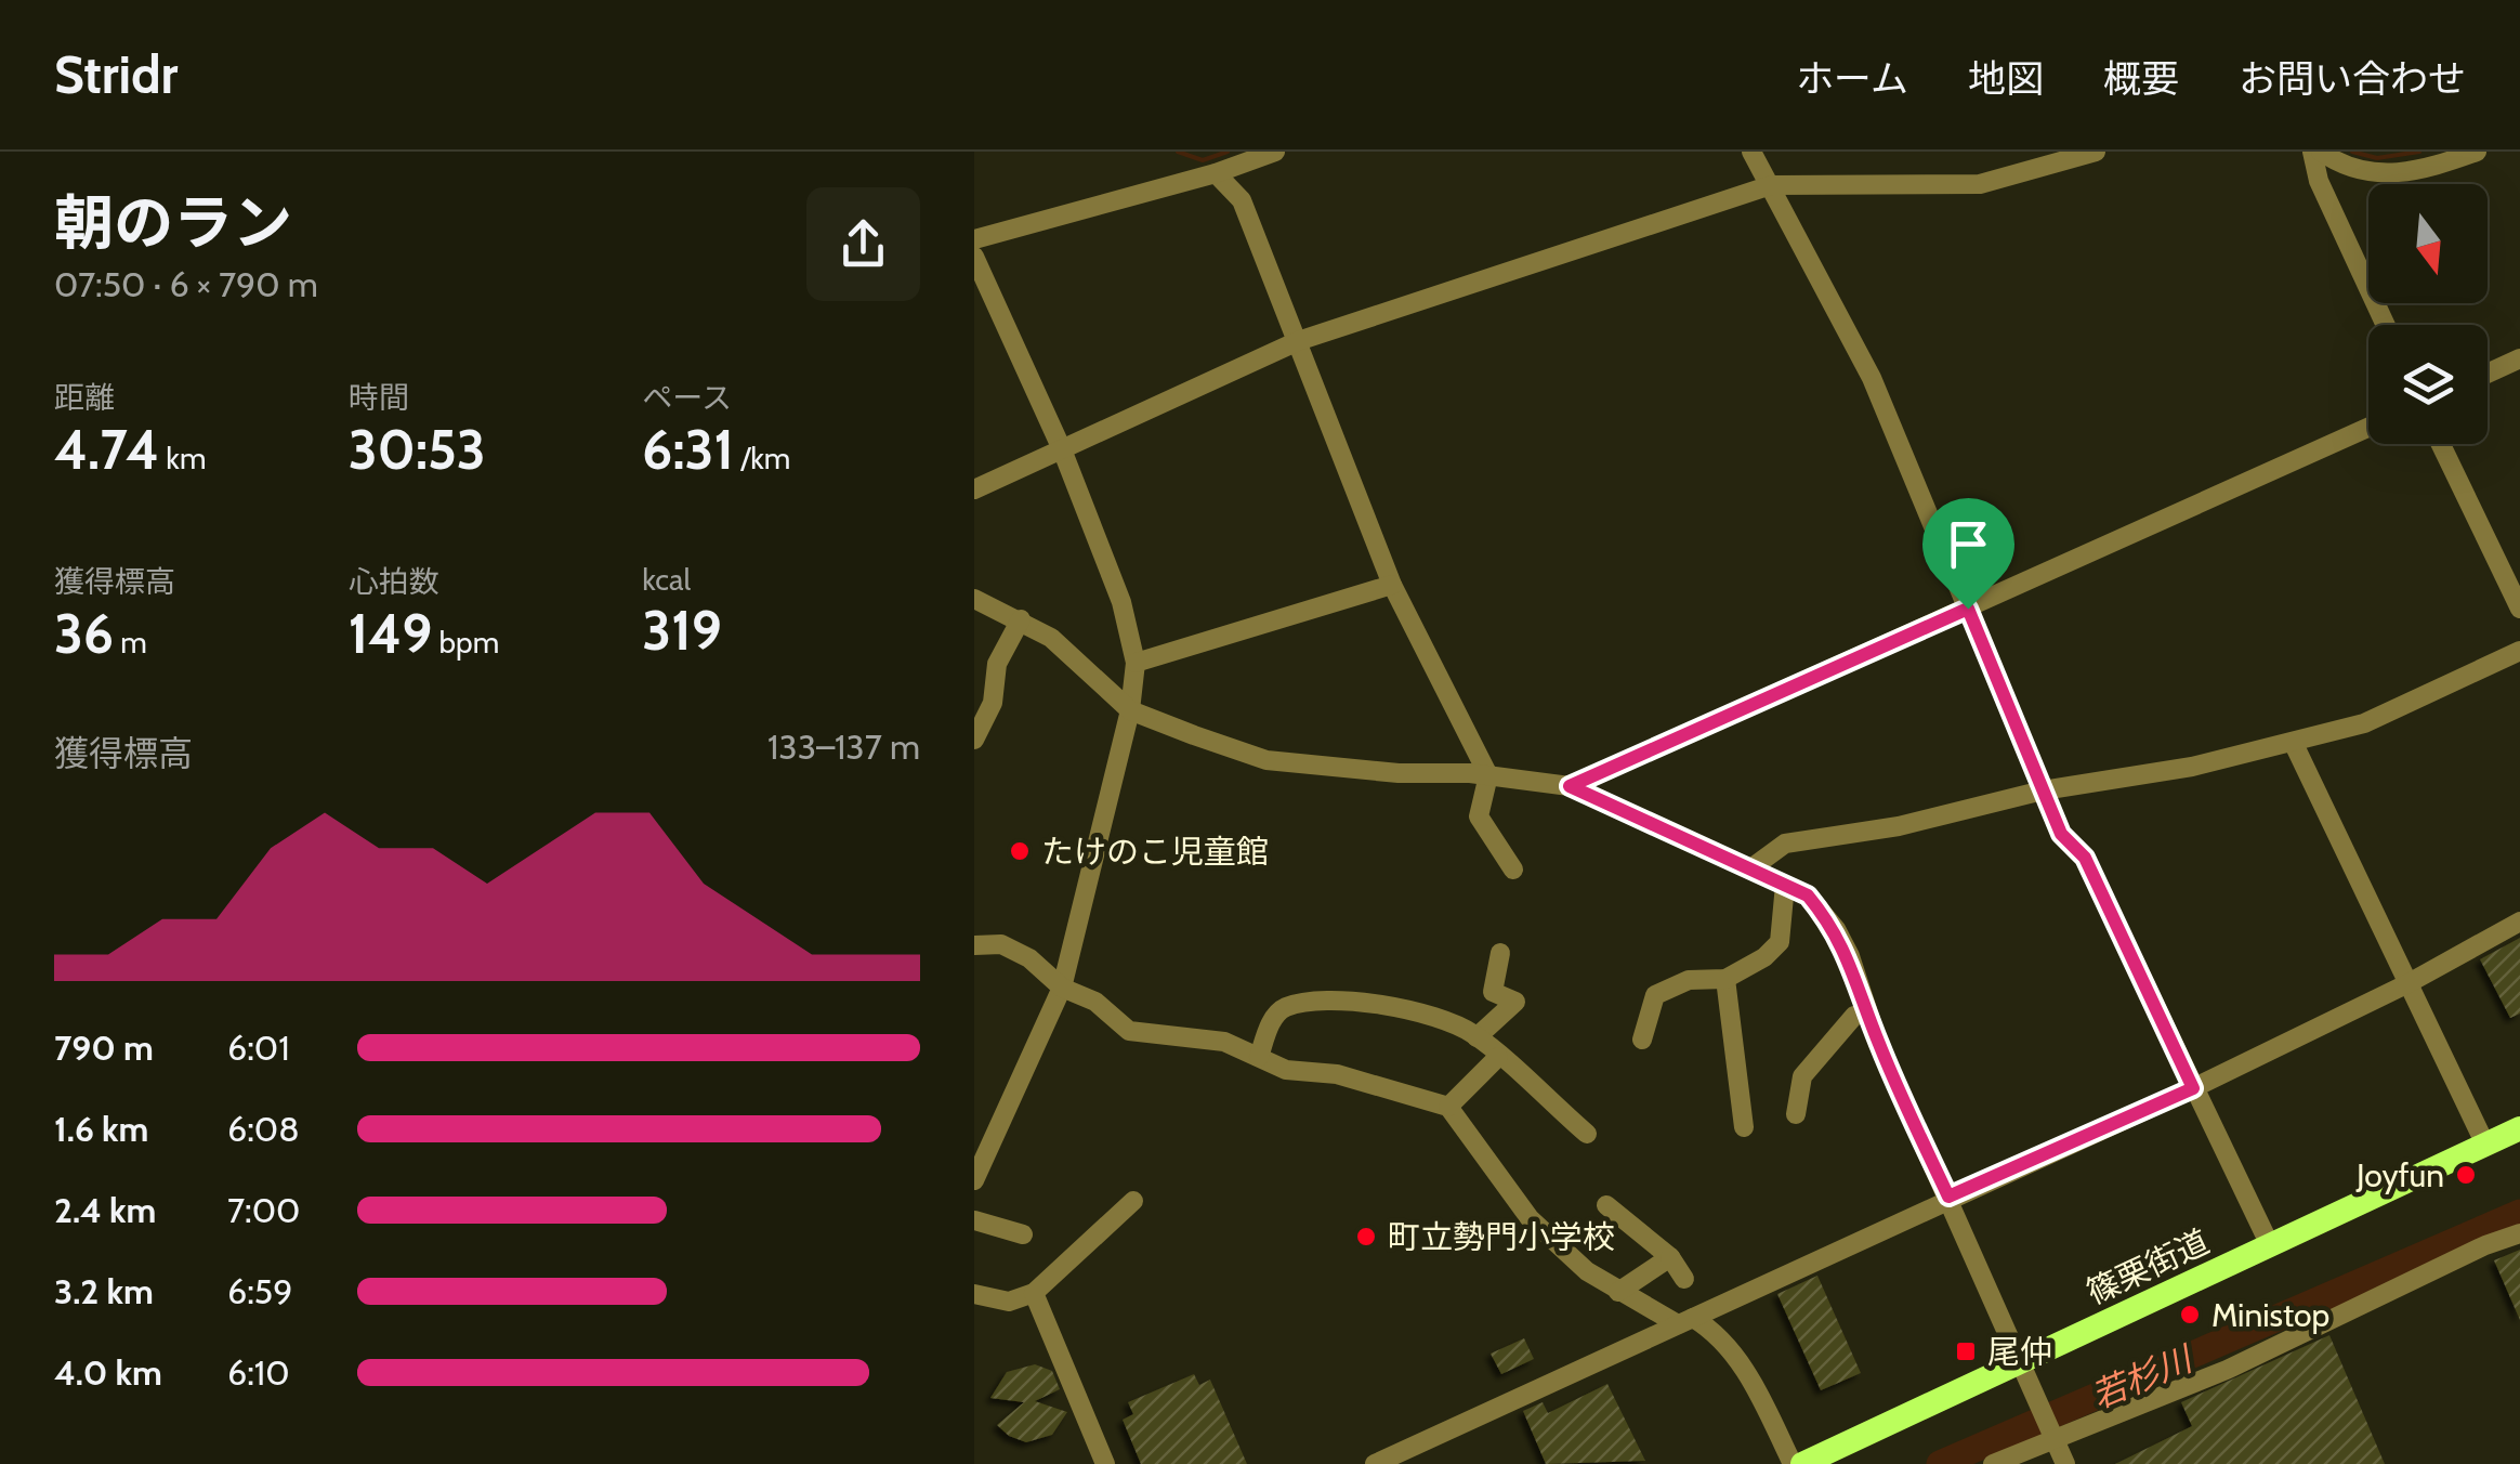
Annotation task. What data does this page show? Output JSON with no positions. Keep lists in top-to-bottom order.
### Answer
{
  "streets": {
    "main road": ["篠栗街道"]
  },
  "water": ["若杉川"],
  "places": {
    "other": [
      "たけのこ児童館",
      "Joyfun",
      "町立勢門小学校",
      "Ministop"
    ],
    "transit": ["尾仲"]
  },
  "north": "bottom",
  "page": {
    "header": "Stridr",
    "nav": [
      "ホーム",
      "地図",
      "概要",
      "お問い合わせ"
    ],
    "heading": ["朝のラン", "07:50 · 6 × 790 m"],
    "stats": [
      ["距離", "4.74 km"],
      ["時間", "30:53"],
      ["ペース", "6:31 /km"],
      ["獲得標高", "36 m"],
      ["心拍数", "149 bpm"],
      ["kcal", "319"]
    ],
    "chart": ["獲得標高", "133–137 m"],
    "list": [
      {
        "name": "790 m",
        "note": "6:01"
      },
      {
        "name": "1.6 km",
        "note": "6:08"
      },
      {
        "name": "2.4 km",
        "note": "7:00"
      },
      {
        "name": "3.2 km",
        "note": "6:59"
      },
      {
        "name": "4.0 km",
        "note": "6:10"
      }
    ]
  }
}
